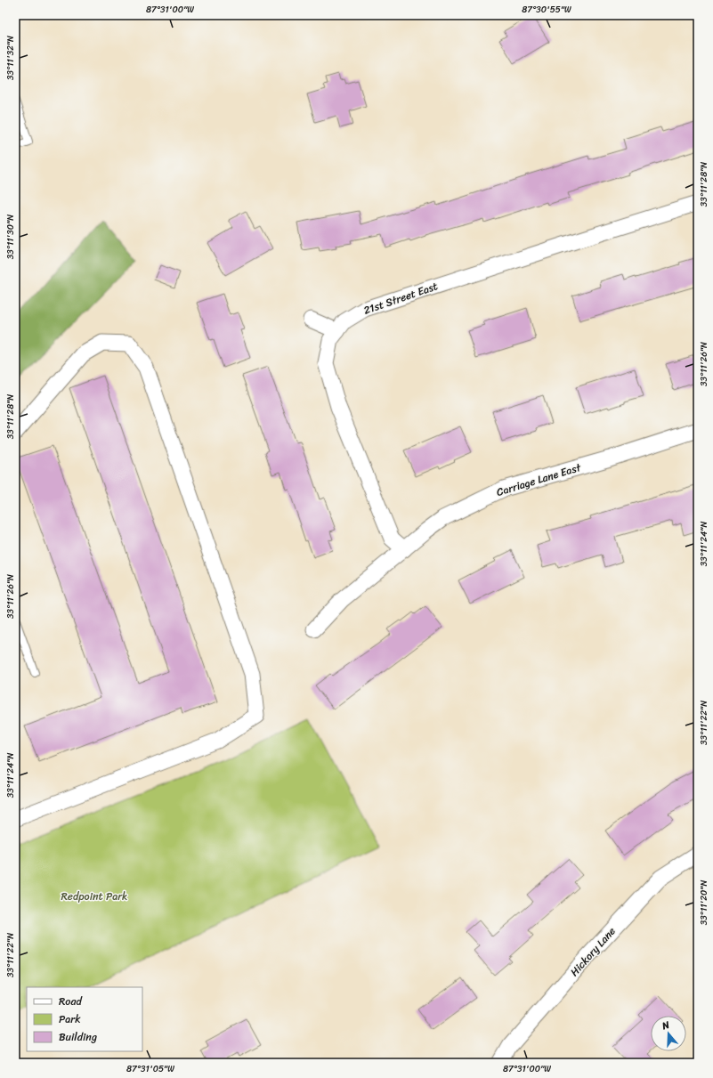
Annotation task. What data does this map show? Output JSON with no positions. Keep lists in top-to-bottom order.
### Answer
{
  "streets": {
    "street": ["21st Street East", "Carriage Lane East", "Hickory Lane"]
  },
  "crossings": [
    ["21st Street East", "Carriage Lane East"]
  ],
  "parks": ["Redpoint Park"],
  "legend": ["Road", "Park", "Building"],
  "north": "top",
  "coordinates": [
    "87°31'00\"W",
    "87°30'55\"W",
    "33°11'32\"N",
    "33°11'28\"N",
    "33°11'30\"N",
    "33°11'26\"N",
    "33°11'24\"N",
    "33°11'22\"N",
    "33°11'20\"N",
    "87°31'05\"W"
  ]
}
